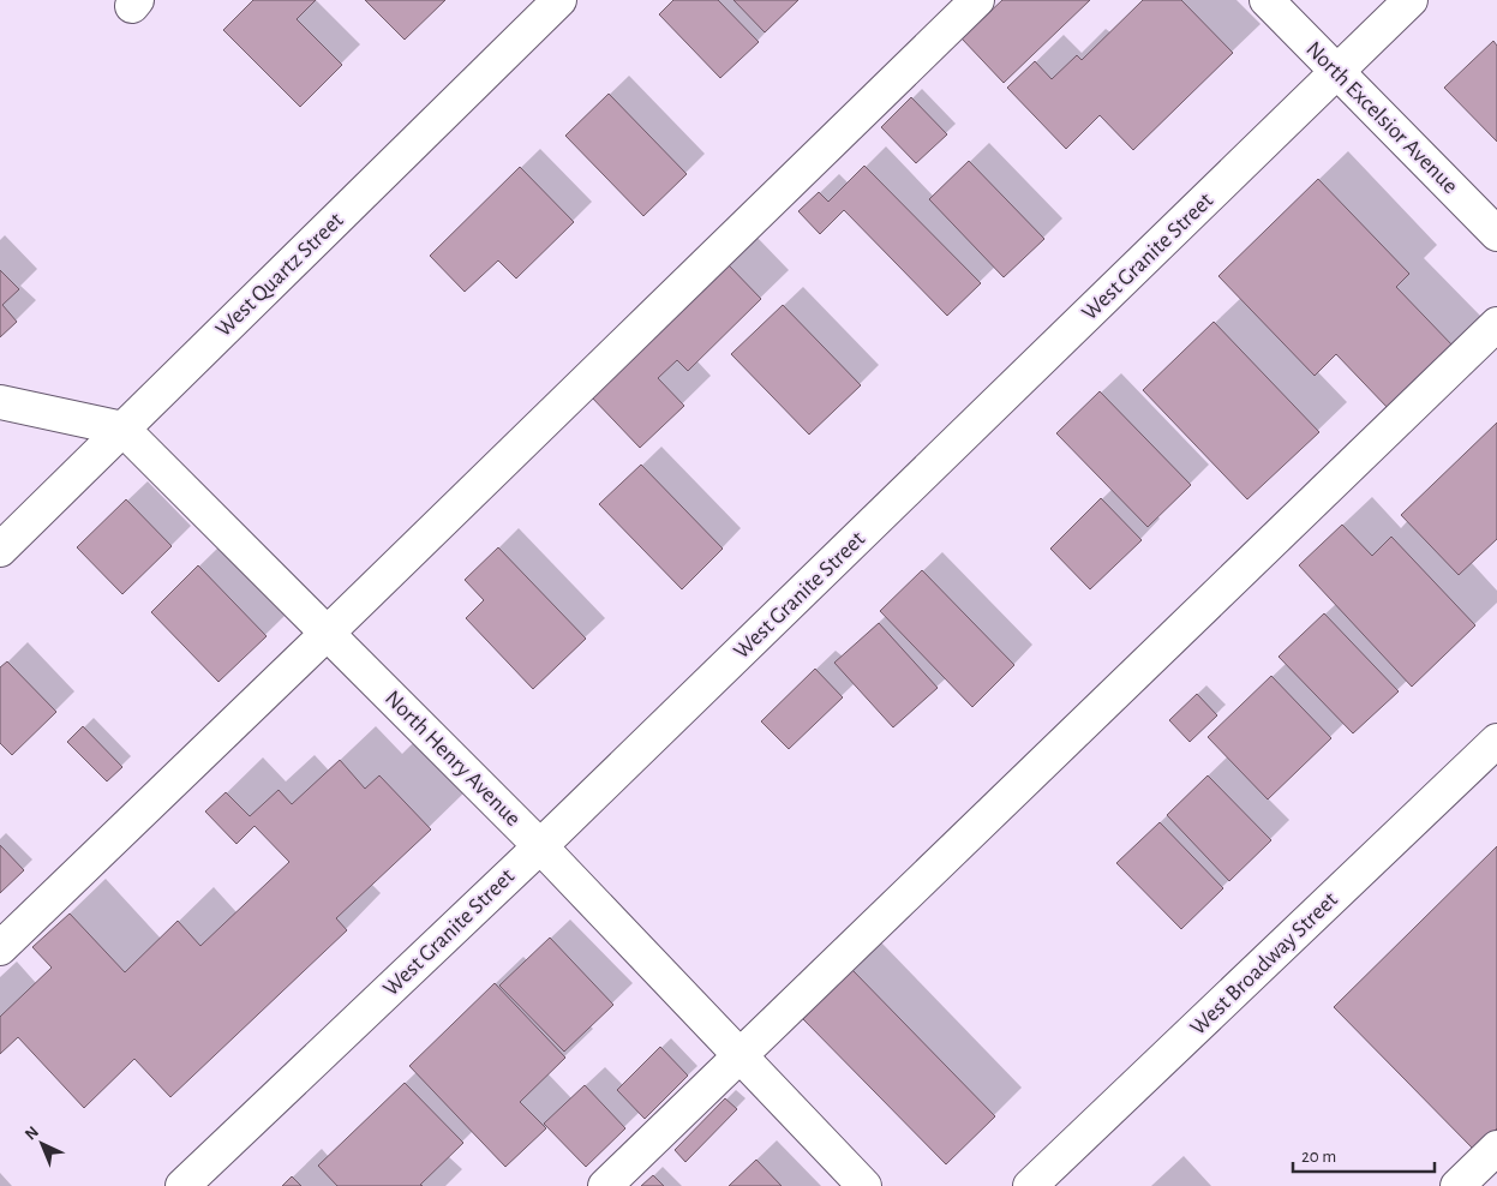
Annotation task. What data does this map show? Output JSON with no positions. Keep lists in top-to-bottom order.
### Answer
{
  "streets": {
    "street": [
      "North Excelsior Avenue",
      "West Granite Street",
      "West Quartz Street",
      "North Henry Avenue",
      "West Broadway Street"
    ]
  },
  "crossings": [
    ["North Excelsior Avenue", "West Granite Street"],
    ["West Granite Street", "North Henry Avenue"],
    ["West Quartz Street", "North Henry Avenue"]
  ],
  "scale_bar": "20 m",
  "north": "top left"
}
